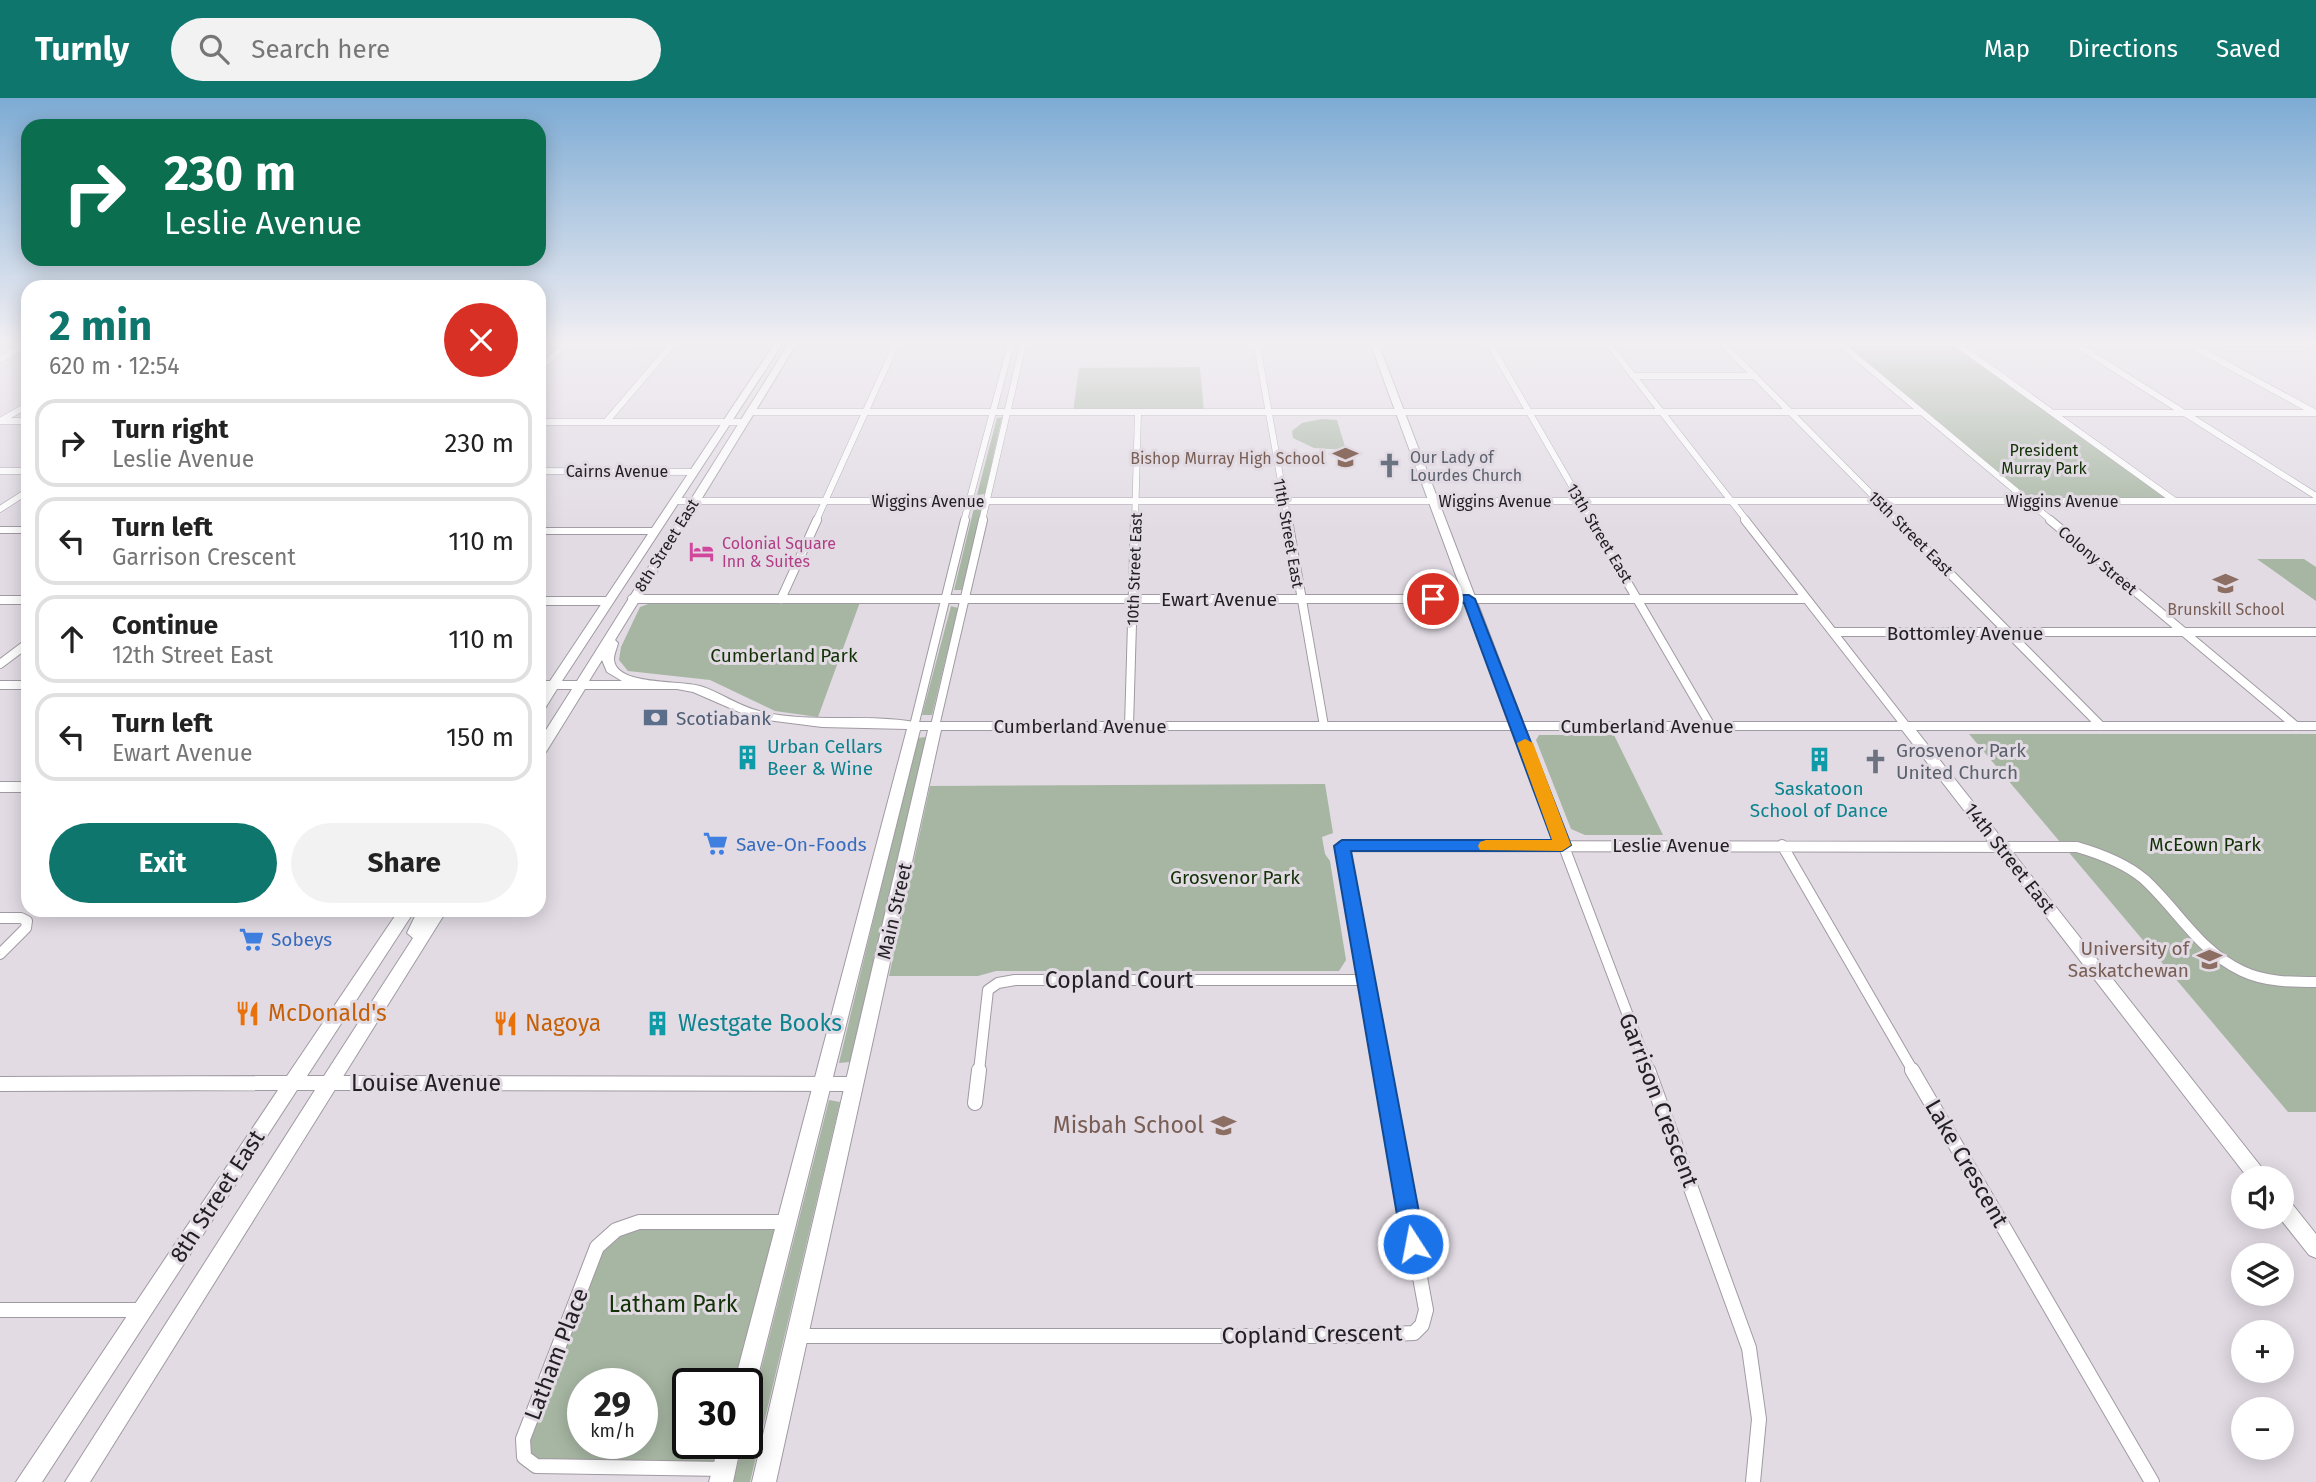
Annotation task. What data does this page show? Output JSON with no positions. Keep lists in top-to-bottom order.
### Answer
{
  "streets": {
    "main road": [
      "8th Street East",
      "Cumberland Avenue",
      "14th Street East",
      "Main Street",
      "Louise Avenue"
    ],
    "street": [
      "Cairns Avenue",
      "Wiggins Avenue",
      "11th Street East",
      "13th Street East",
      "15th Street East",
      "Colony Street",
      "10th Street East",
      "Ewart Avenue",
      "Bottomley Avenue",
      "Leslie Avenue",
      "Copland Court",
      "Garrison Crescent",
      "Lake Crescent",
      "Copland Crescent",
      "Latham Place"
    ]
  },
  "crossings": [
    ["Cairns Avenue", "8th Street East"],
    ["Wiggins Avenue", "11th Street East"],
    ["Wiggins Avenue", "13th Street East"],
    ["Wiggins Avenue", "15th Street East"],
    ["Wiggins Avenue", "8th Street East"],
    ["Wiggins Avenue", "Colony Street"],
    ["Wiggins Avenue", "10th Street East"],
    ["Wiggins Avenue", "14th Street East"],
    ["Wiggins Avenue", "Main Street"],
    ["11th Street East", "Ewart Avenue"],
    ["11th Street East", "Cumberland Avenue"],
    ["13th Street East", "Ewart Avenue"],
    ["13th Street East", "Cumberland Avenue"],
    ["15th Street East", "Bottomley Avenue"],
    ["15th Street East", "Cumberland Avenue"],
    ["8th Street East", "Ewart Avenue"],
    ["8th Street East", "Louise Avenue"],
    ["Colony Street", "Bottomley Avenue"],
    ["Colony Street", "Cumberland Avenue"],
    ["10th Street East", "Ewart Avenue"],
    ["10th Street East", "Cumberland Avenue"],
    ["Ewart Avenue", "14th Street East"],
    ["Ewart Avenue", "Main Street"],
    ["Bottomley Avenue", "14th Street East"],
    ["Cumberland Avenue", "14th Street East"],
    ["Cumberland Avenue", "Main Street"],
    ["Cumberland Avenue", "Garrison Crescent"],
    ["Leslie Avenue", "14th Street East"],
    ["Leslie Avenue", "Garrison Crescent"],
    ["Leslie Avenue", "Lake Crescent"],
    ["Leslie Avenue", "Copland Crescent"],
    ["Main Street", "Louise Avenue"],
    ["Main Street", "Copland Crescent"],
    ["Main Street", "Latham Place"],
    ["Copland Court", "Copland Crescent"]
  ],
  "parks": [
    "President Murray Park",
    "Cumberland Park",
    "McEown Park",
    "Grosvenor Park",
    "Latham Park"
  ],
  "places": {
    "school or university": [
      "Bishop Murray High School",
      "Brunskill School",
      "University of Saskatchewan",
      "Misbah School"
    ],
    "church": ["Our Lady of Lourdes Church", "Grosvenor Park United Church"],
    "hotel": ["Colonial Square Inn & Suites"],
    "bank": ["Scotiabank"],
    "building": ["Urban Cellars Beer & Wine", "Saskatoon School of Dance", "Westgate Books"],
    "supermarket": ["Save-On-Foods", "Sobeys"],
    "restaurant": ["McDonald's", "Nagoya"]
  },
  "page": {
    "header": "Turnly",
    "search": "Search here",
    "nav": ["Map", "Directions", "Saved"],
    "turn": ["230 m", "Leslie Avenue"],
    "heading": ["2 min", "620 m · 12:54"],
    "list": [
      {
        "name": "Turn right",
        "note": "Leslie Avenue",
        "value": "230 m"
      },
      {
        "name": "Turn left",
        "note": "Garrison Crescent",
        "value": "110 m"
      },
      {
        "name": "Continue",
        "note": "12th Street East",
        "value": "110 m"
      },
      {
        "name": "Turn left",
        "note": "Ewart Avenue",
        "value": "150 m"
      }
    ],
    "buttons": ["Exit", "Share"],
    "map_buttons": ["+", "−"],
    "speed": "29 km/h",
    "limit": "30"
  }
}
